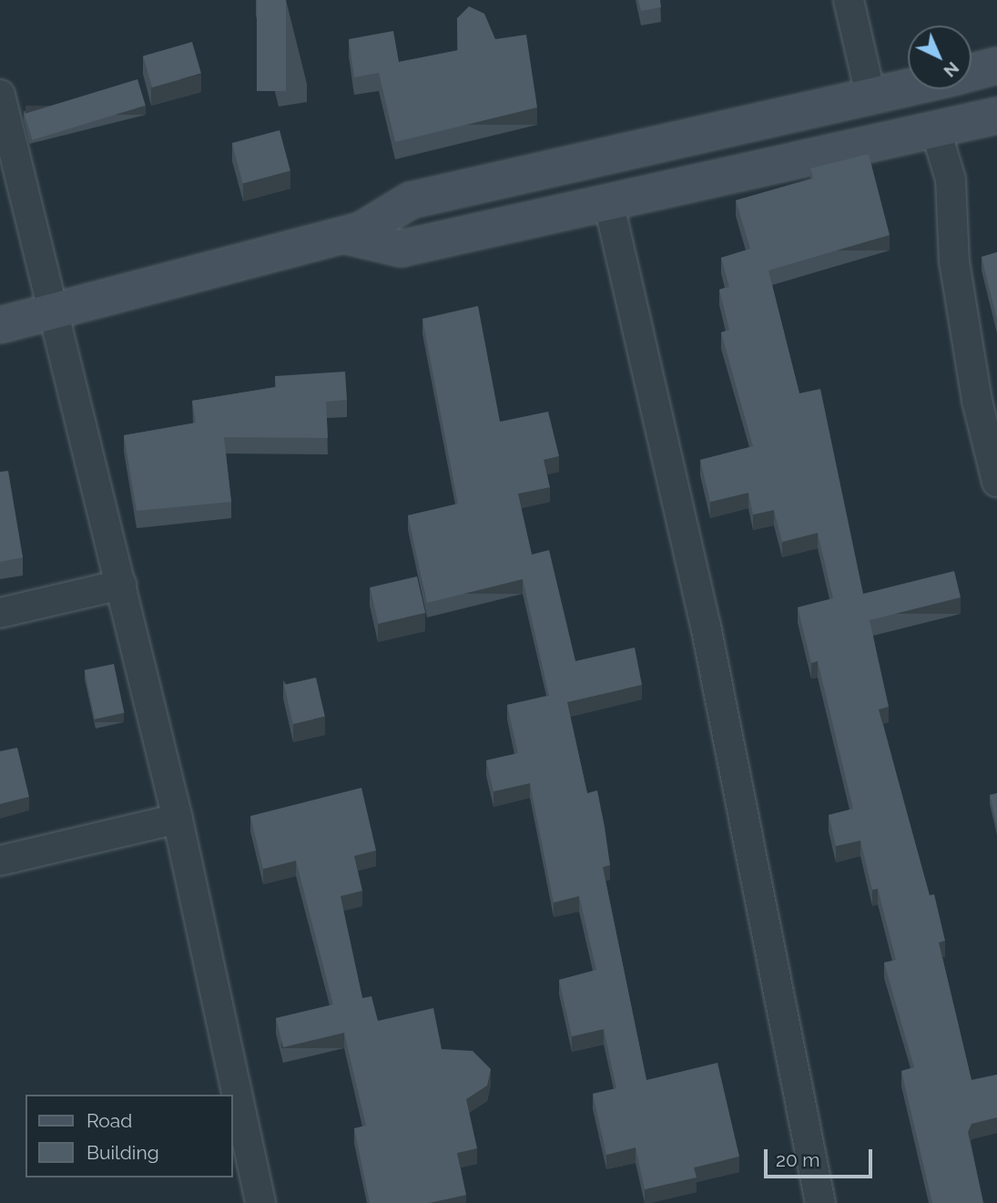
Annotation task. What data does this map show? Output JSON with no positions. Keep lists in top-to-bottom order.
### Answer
{
  "legend": ["Road", "Building"],
  "scale_bar": "20 m",
  "north": "bottom right"
}
